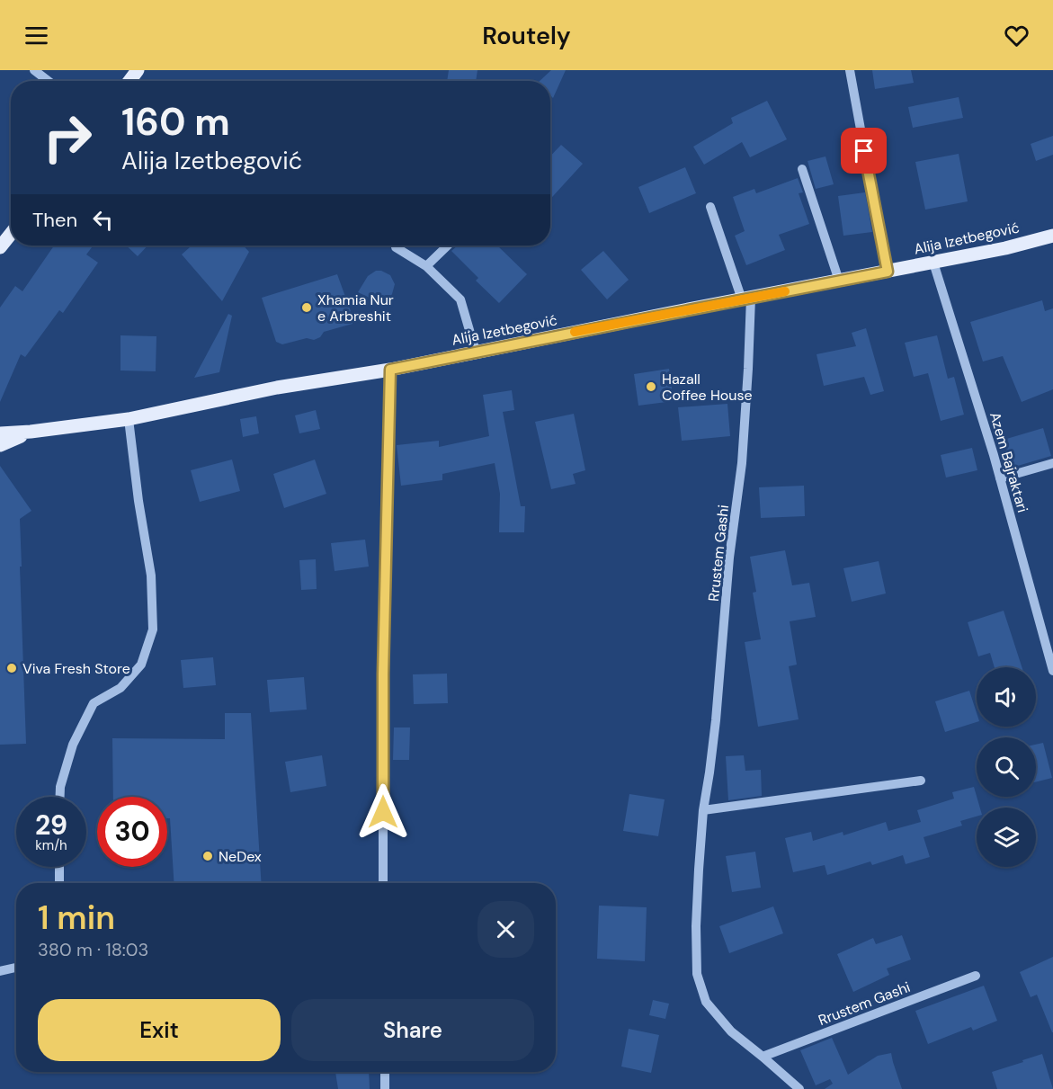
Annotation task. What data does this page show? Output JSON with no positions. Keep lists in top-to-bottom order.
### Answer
{
  "streets": {
    "main road": ["Alija Izetbegović"],
    "street": ["Azem Bajraktari", "Rrustem Gashi"]
  },
  "crossings": [
    ["Alija Izetbegović", "Azem Bajraktari"],
    ["Alija Izetbegović", "Rrustem Gashi"]
  ],
  "places": [
    "Xhamia Nur e Arbreshit",
    "Hazall Coffee House",
    "Viva Fresh Store",
    "NeDex"
  ],
  "page": {
    "header": "Routely",
    "turn": ["160 m", "Alija Izetbegović"],
    "then": "Then",
    "speed": "29 km/h",
    "limit": "30",
    "heading": ["1 min", "380 m · 18:03"],
    "buttons": ["Exit", "Share"]
  }
}
